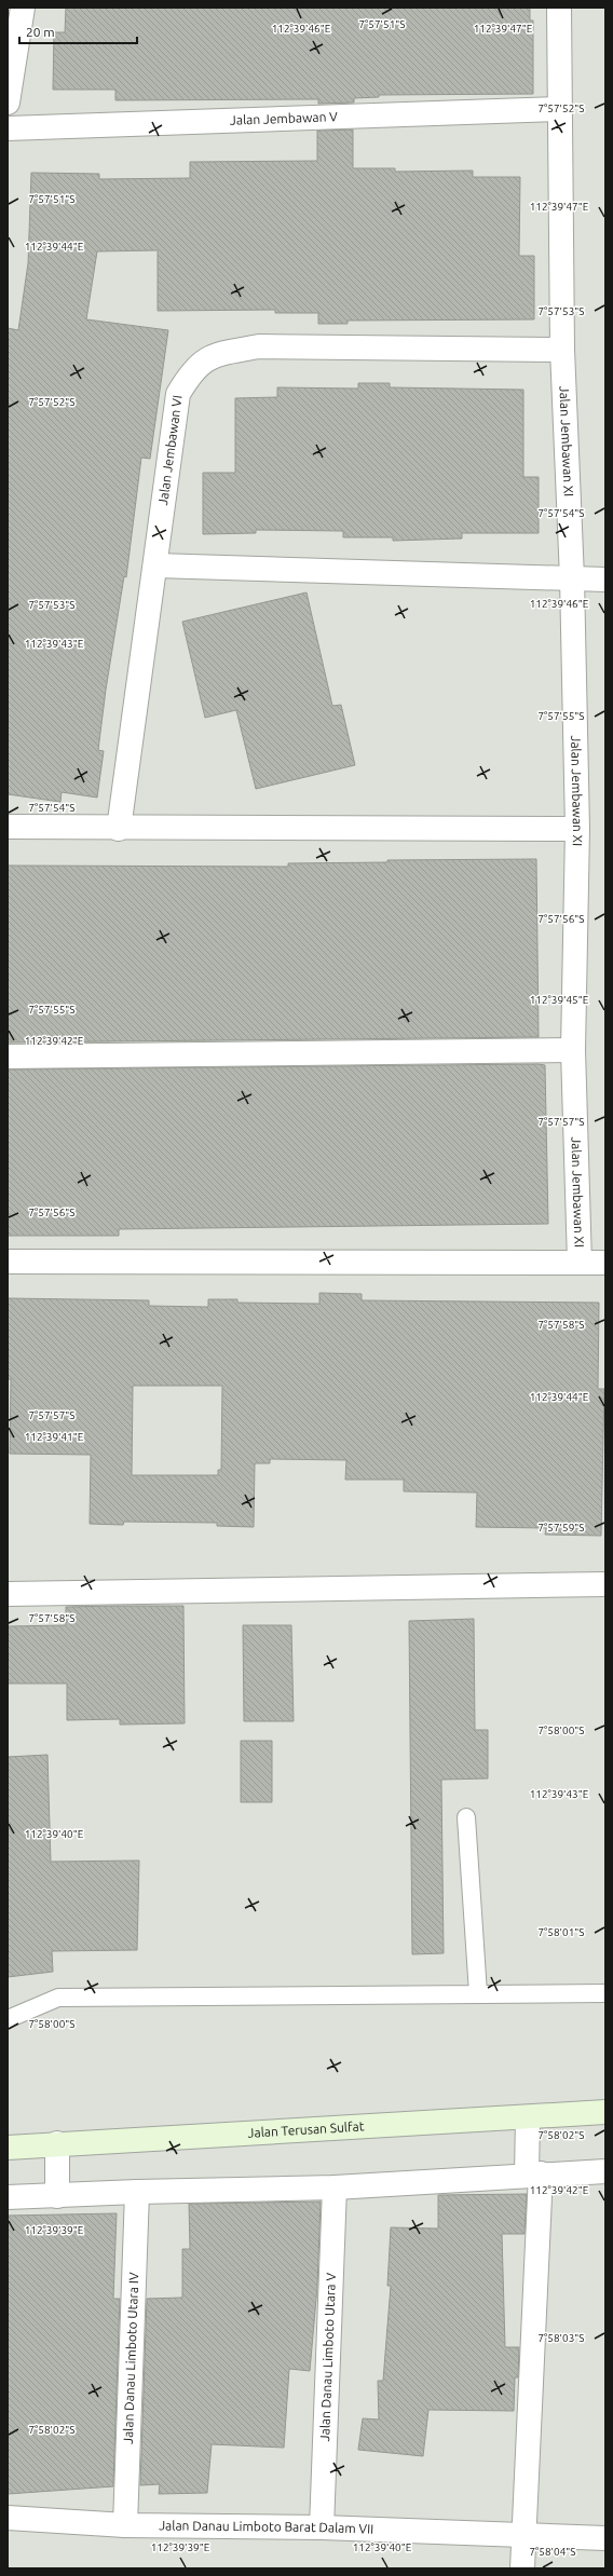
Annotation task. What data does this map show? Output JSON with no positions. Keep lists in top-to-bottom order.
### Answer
{
  "streets": {
    "street": [
      "Jalan Jembawan V",
      "Jalan Jembawan XI",
      "Jalan Jembawan VI",
      "Jalan Terusan Sulfat",
      "Jalan Danau Limboto Utara IV",
      "Jalan Danau Limboto Utara V",
      "Jalan Danau Limboto Barat Dalam VII"
    ]
  },
  "crossings": [
    ["Jalan Jembawan V", "Jalan Jembawan XI"],
    ["Jalan Jembawan XI", "Jalan Jembawan VI"],
    ["Jalan Danau Limboto Utara IV", "Jalan Danau Limboto Barat Dalam VII"],
    ["Jalan Danau Limboto Utara V", "Jalan Danau Limboto Barat Dalam VII"]
  ],
  "scale_bar": "20 m",
  "coordinates": [
    "7°57'51\"S",
    "112°39'46\"E",
    "112°39'47\"E",
    "7°57'52\"S",
    "112°39'44\"E",
    "7°57'53\"S",
    "7°57'54\"S",
    "112°39'43\"E",
    "7°57'55\"S",
    "7°57'56\"S",
    "112°39'45\"E",
    "112°39'42\"E",
    "7°57'57\"S",
    "7°57'58\"S",
    "112°39'41\"E",
    "7°57'59\"S",
    "7°58'00\"S",
    "112°39'40\"E",
    "7°58'01\"S",
    "7°58'02\"S",
    "112°39'39\"E",
    "7°58'03\"S",
    "7°58'04\"S"
  ]
}
